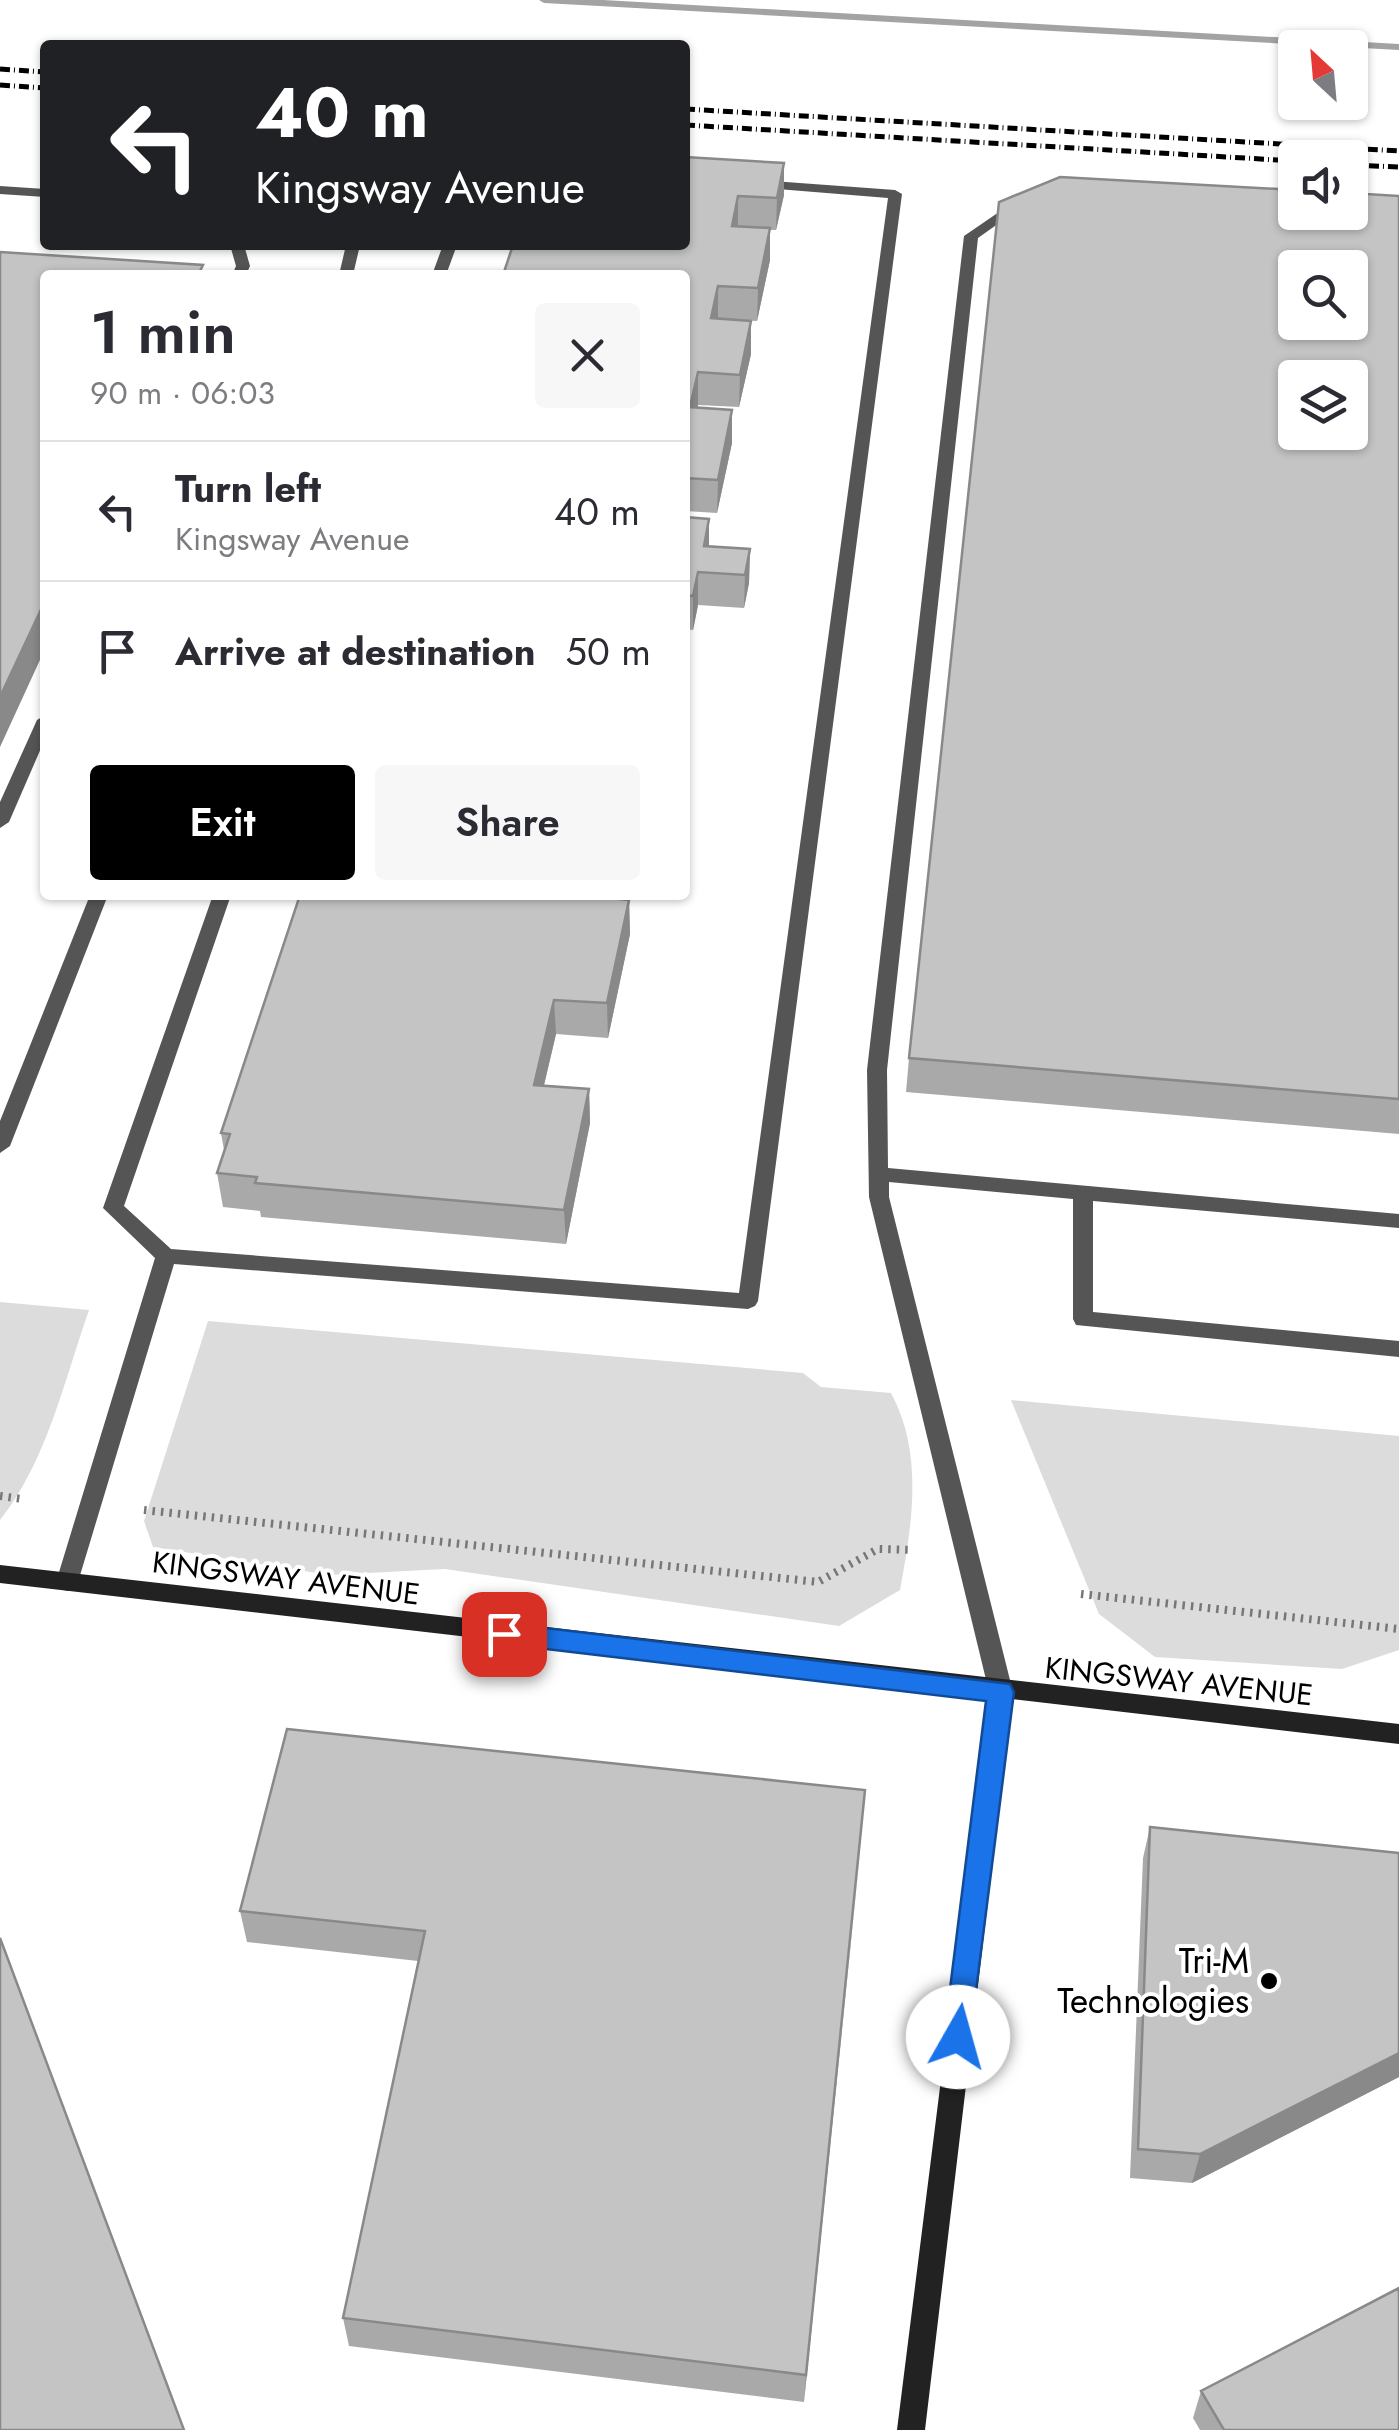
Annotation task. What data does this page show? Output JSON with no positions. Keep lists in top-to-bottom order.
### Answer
{
  "streets": {
    "main road": ["KINGSWAY AVENUE"]
  },
  "places": ["Tri-M Technologies"],
  "north": "top left",
  "page": {
    "turn": ["40 m", "Kingsway Avenue"],
    "heading": ["1 min", "90 m · 06:03"],
    "list": [
      {
        "name": "Turn left",
        "note": "Kingsway Avenue",
        "value": "40 m"
      },
      {
        "name": "Arrive at destination",
        "value": "50 m"
      }
    ],
    "buttons": ["Exit", "Share"]
  }
}
